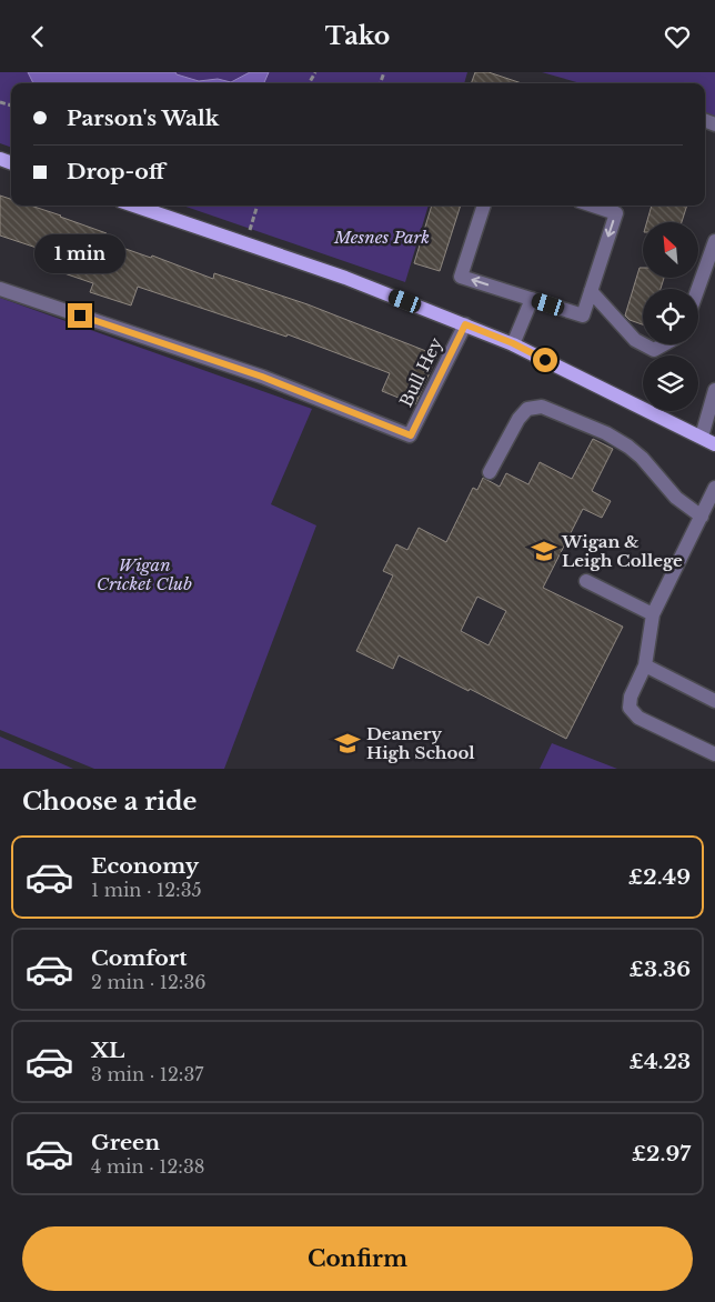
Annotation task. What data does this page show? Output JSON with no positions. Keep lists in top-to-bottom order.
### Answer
{
  "streets": {
    "street": ["Bull Hey"]
  },
  "parks": ["Mesnes Park", "Wigan Cricket Club"],
  "places": {
    "school or university": ["Wigan & Leigh College", "Deanery High School"]
  },
  "north": "top left",
  "page": {
    "header": "Tako",
    "banner": ["Parson's Walk", "Drop-off"],
    "bubble": "1 min",
    "heading": "Choose a ride",
    "list": [
      {
        "name": "Economy",
        "note": "1 min · 12:35",
        "value": "£2.49"
      },
      {
        "name": "Comfort",
        "note": "2 min · 12:36",
        "value": "£3.36"
      },
      {
        "name": "XL",
        "note": "3 min · 12:37",
        "value": "£4.23"
      },
      {
        "name": "Green",
        "note": "4 min · 12:38",
        "value": "£2.97"
      }
    ],
    "buttons": "Confirm"
  }
}
